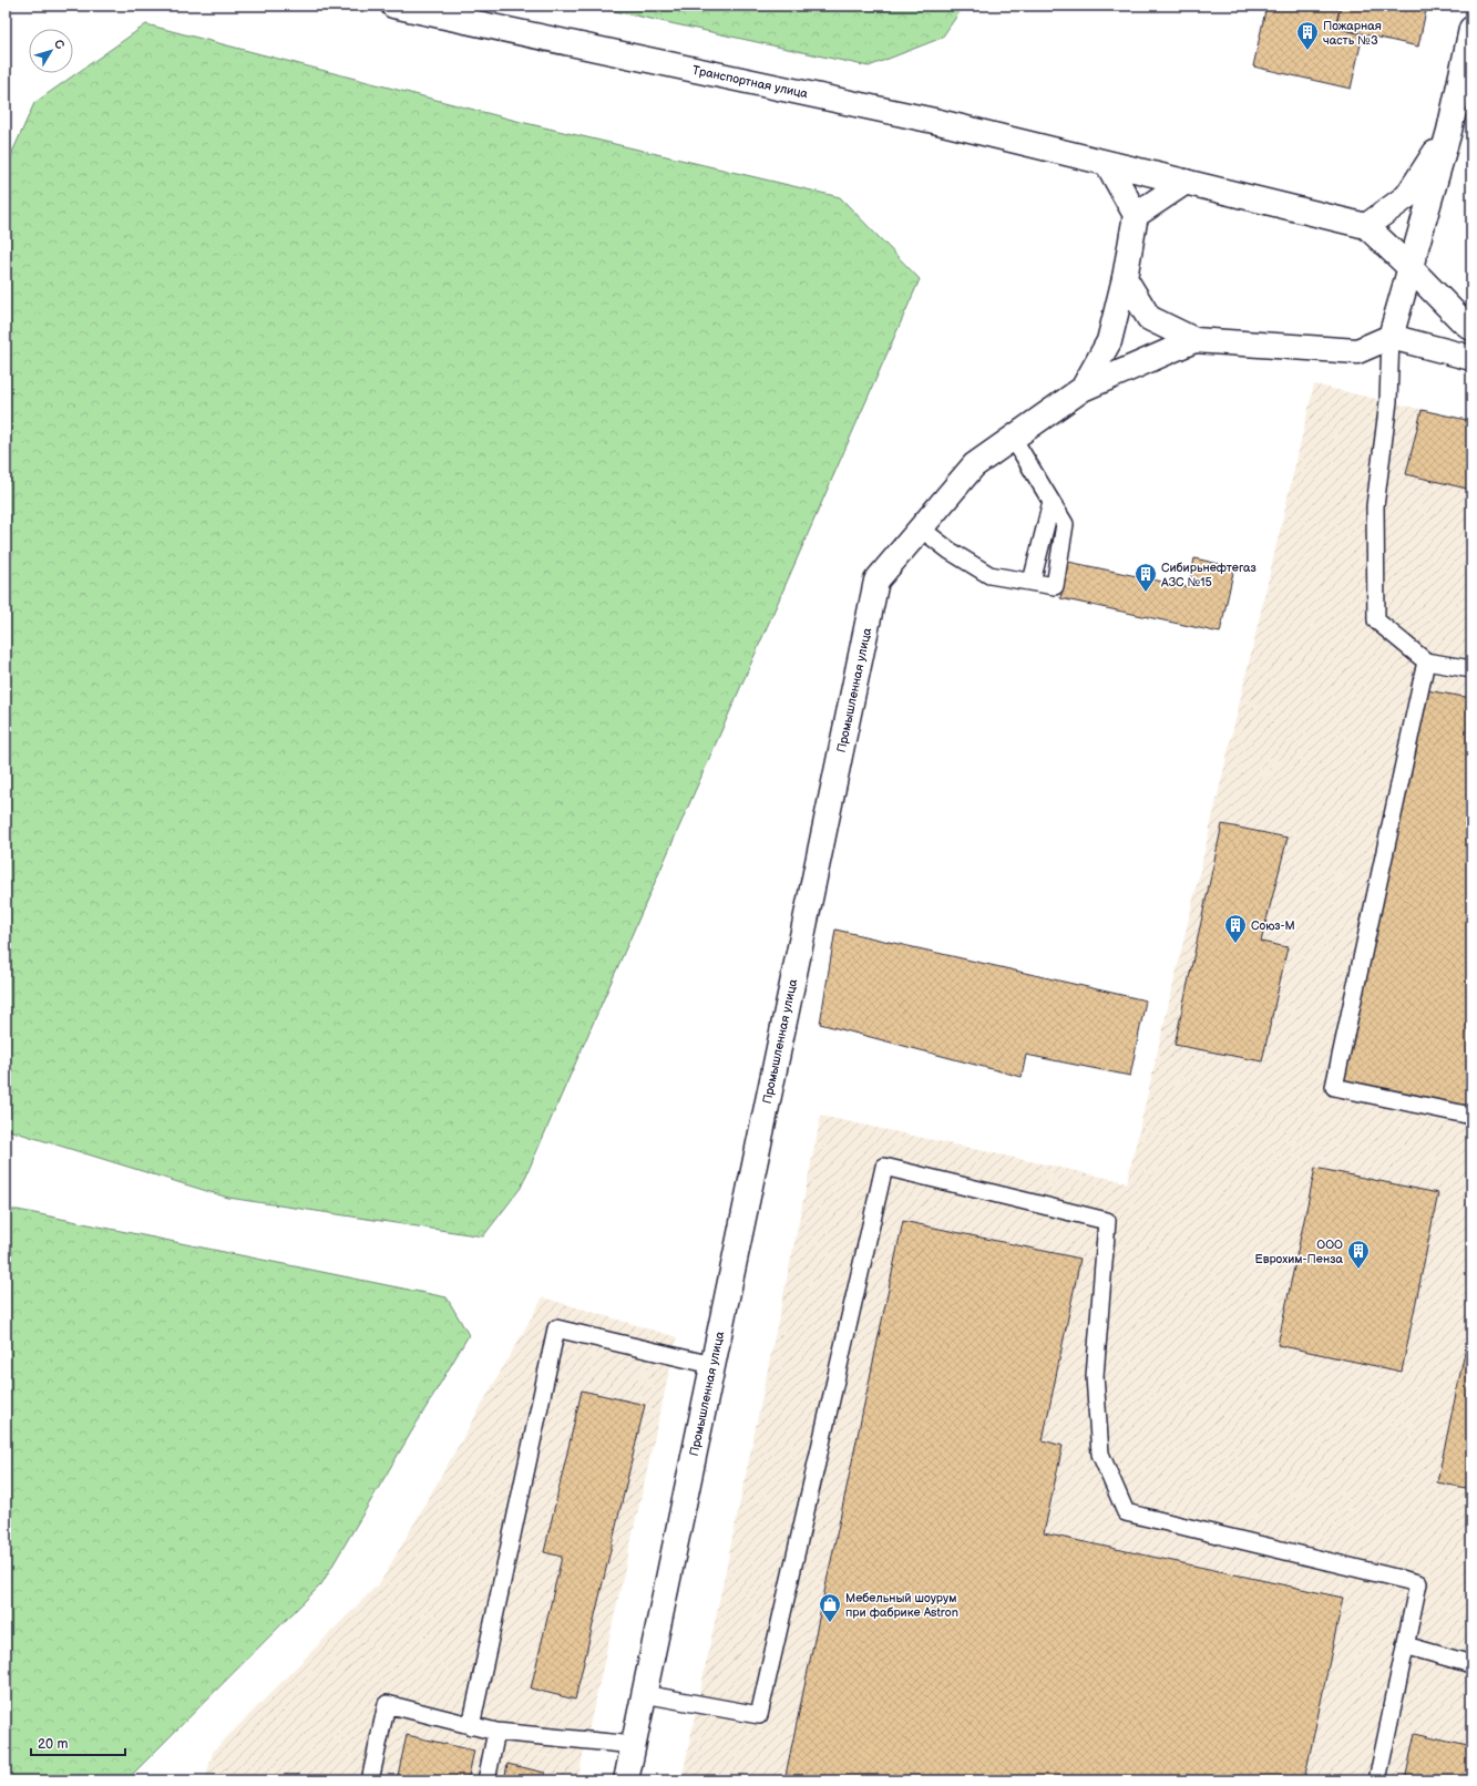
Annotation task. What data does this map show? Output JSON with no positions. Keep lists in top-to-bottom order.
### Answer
{
  "streets": {
    "street": ["Транспортная улица", "Промышленная улица"]
  },
  "places": {
    "building": [
      "Пожарная часть №3",
      "Сибирьнефтегаз АЗС №15",
      "Союз-М",
      "ООО Еврохим-Пенза"
    ],
    "shop": ["Мебельный шоурум при фабрике Astron"]
  },
  "scale_bar": "20 m",
  "north": "top right"
}
